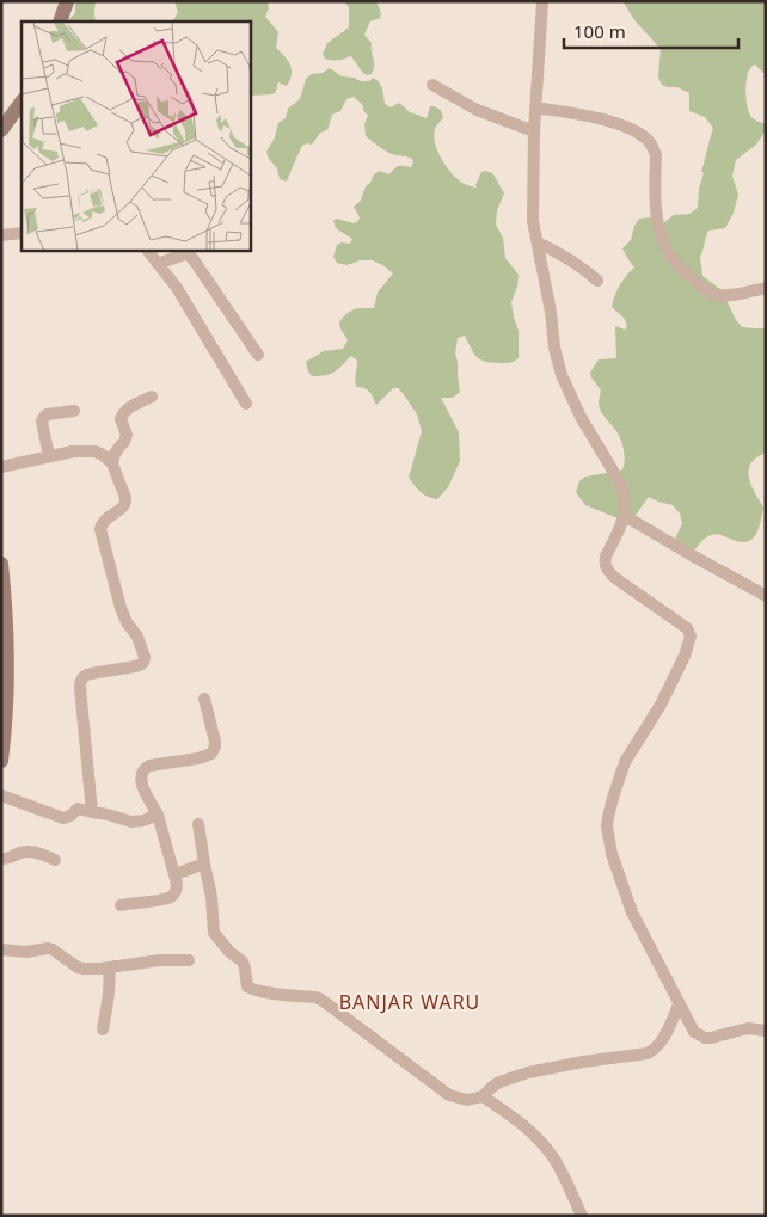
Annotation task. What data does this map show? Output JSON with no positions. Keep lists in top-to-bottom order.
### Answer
{
  "districts": ["BANJAR WARU"],
  "scale_bar": "100 m"
}
